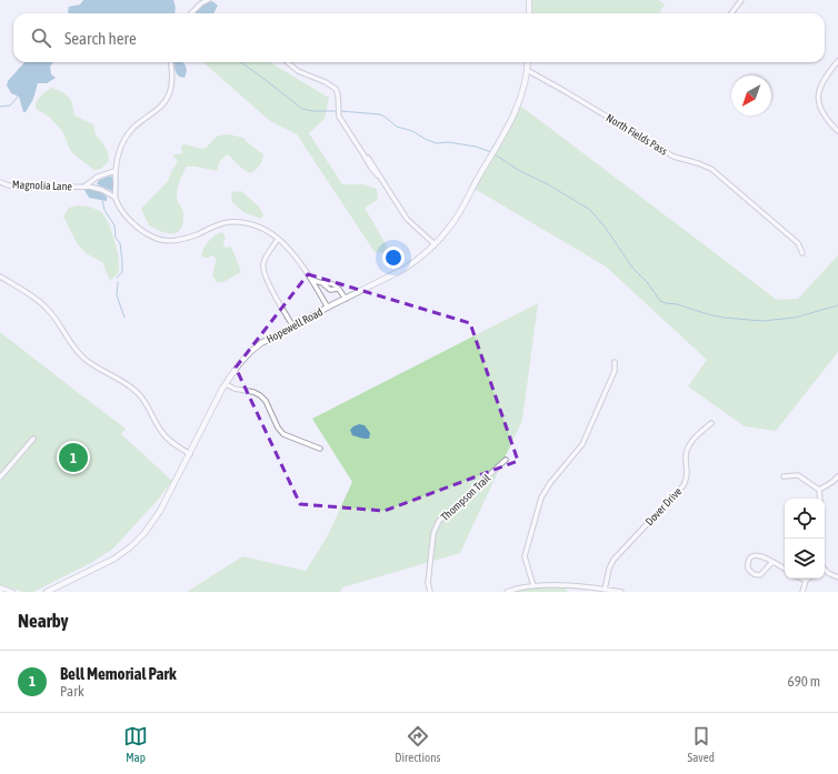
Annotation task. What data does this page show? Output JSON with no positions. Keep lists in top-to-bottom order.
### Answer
{
  "streets": {
    "street": [
      "North Fields Pass",
      "Magnolia Lane",
      "Hopewell Road",
      "Thompson Trail",
      "Dover Drive"
    ]
  },
  "crossings": [
    ["North Fields Pass", "Hopewell Road"]
  ],
  "north": "bottom left",
  "page": {
    "search": "Search here",
    "pins": "1",
    "heading": "Nearby",
    "list": [
      {
        "mark": "1",
        "name": "Bell Memorial Park",
        "note": "Park",
        "value": "690 m"
      }
    ],
    "nav": ["Map", "Directions", "Saved"]
  }
}
